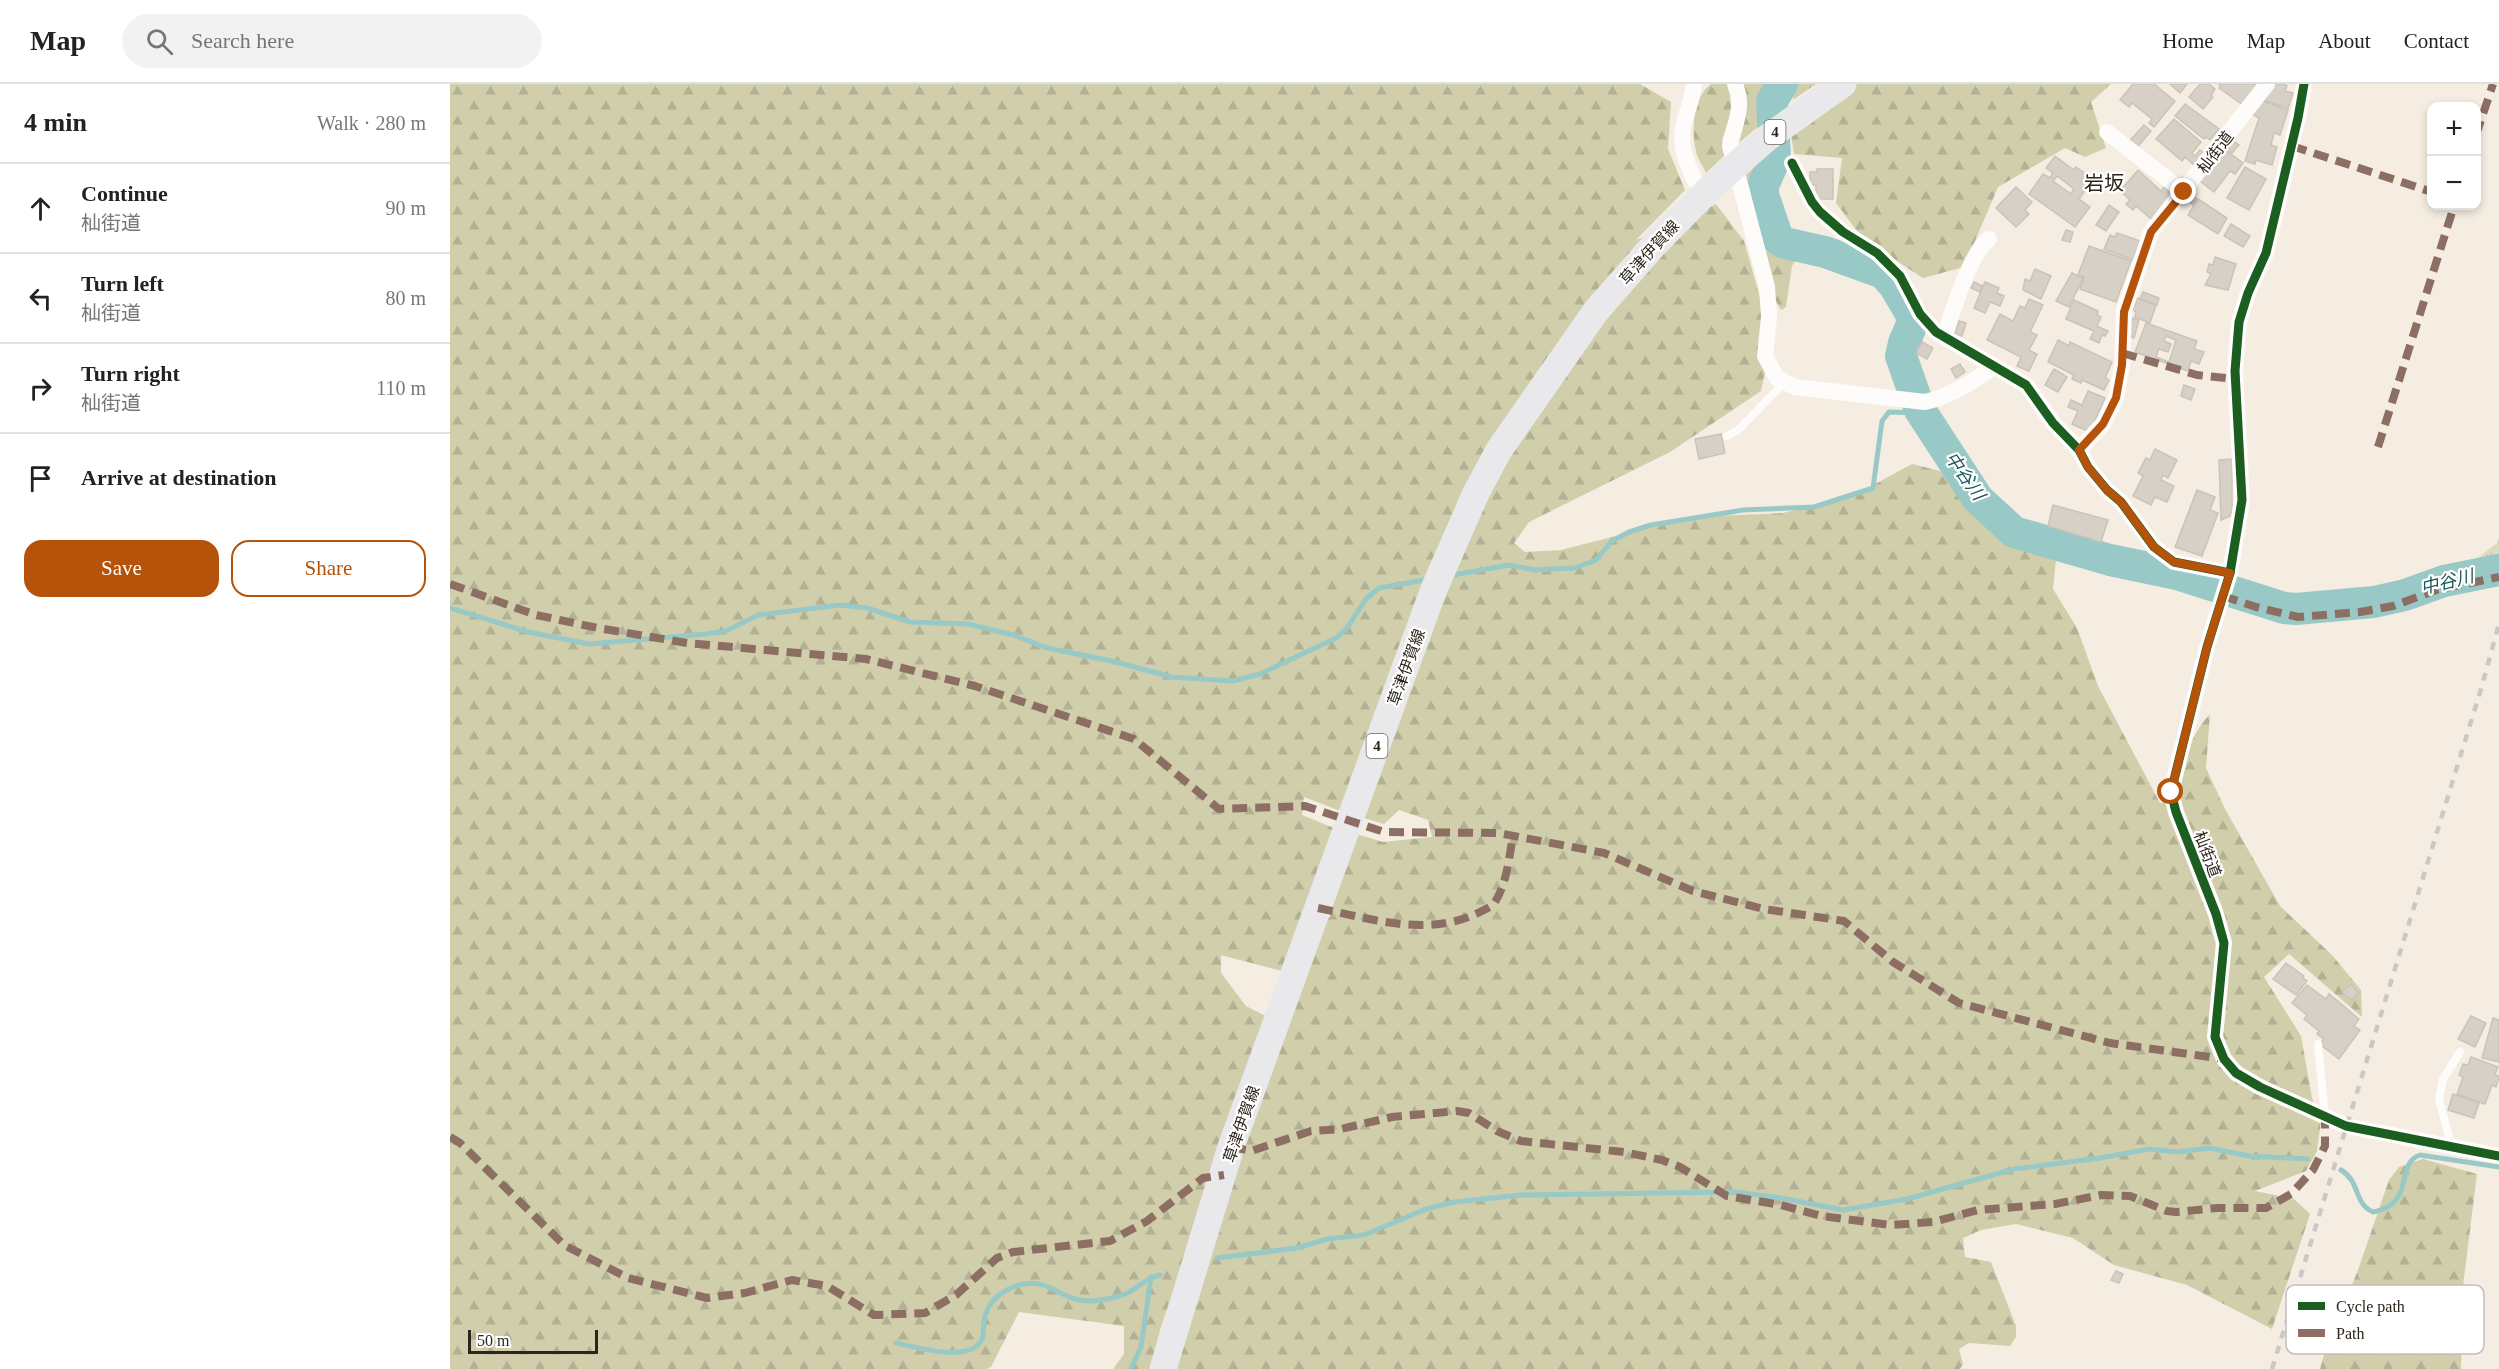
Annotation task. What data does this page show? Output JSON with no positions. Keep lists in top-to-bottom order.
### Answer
{
  "streets": {
    "main road": ["4", "草津伊賀線"],
    "street": ["杣街道"]
  },
  "districts": ["岩坂"],
  "water": ["中谷川"],
  "legend": ["Cycle path", "Path"],
  "scale_bar": "50 m",
  "page": {
    "header": "Map",
    "search": "Search here",
    "nav": [
      "Home",
      "Map",
      "About",
      "Contact"
    ],
    "heading": ["4 min", "Walk · 280 m"],
    "map_buttons": ["+", "−"],
    "list": [
      ["Continue", "杣街道", "90 m"],
      ["Turn left", "杣街道", "80 m"],
      ["Turn right", "杣街道", "110 m"],
      "Arrive at destination"
    ],
    "buttons": ["Save", "Share"],
    "scale": "50 m"
  }
}
